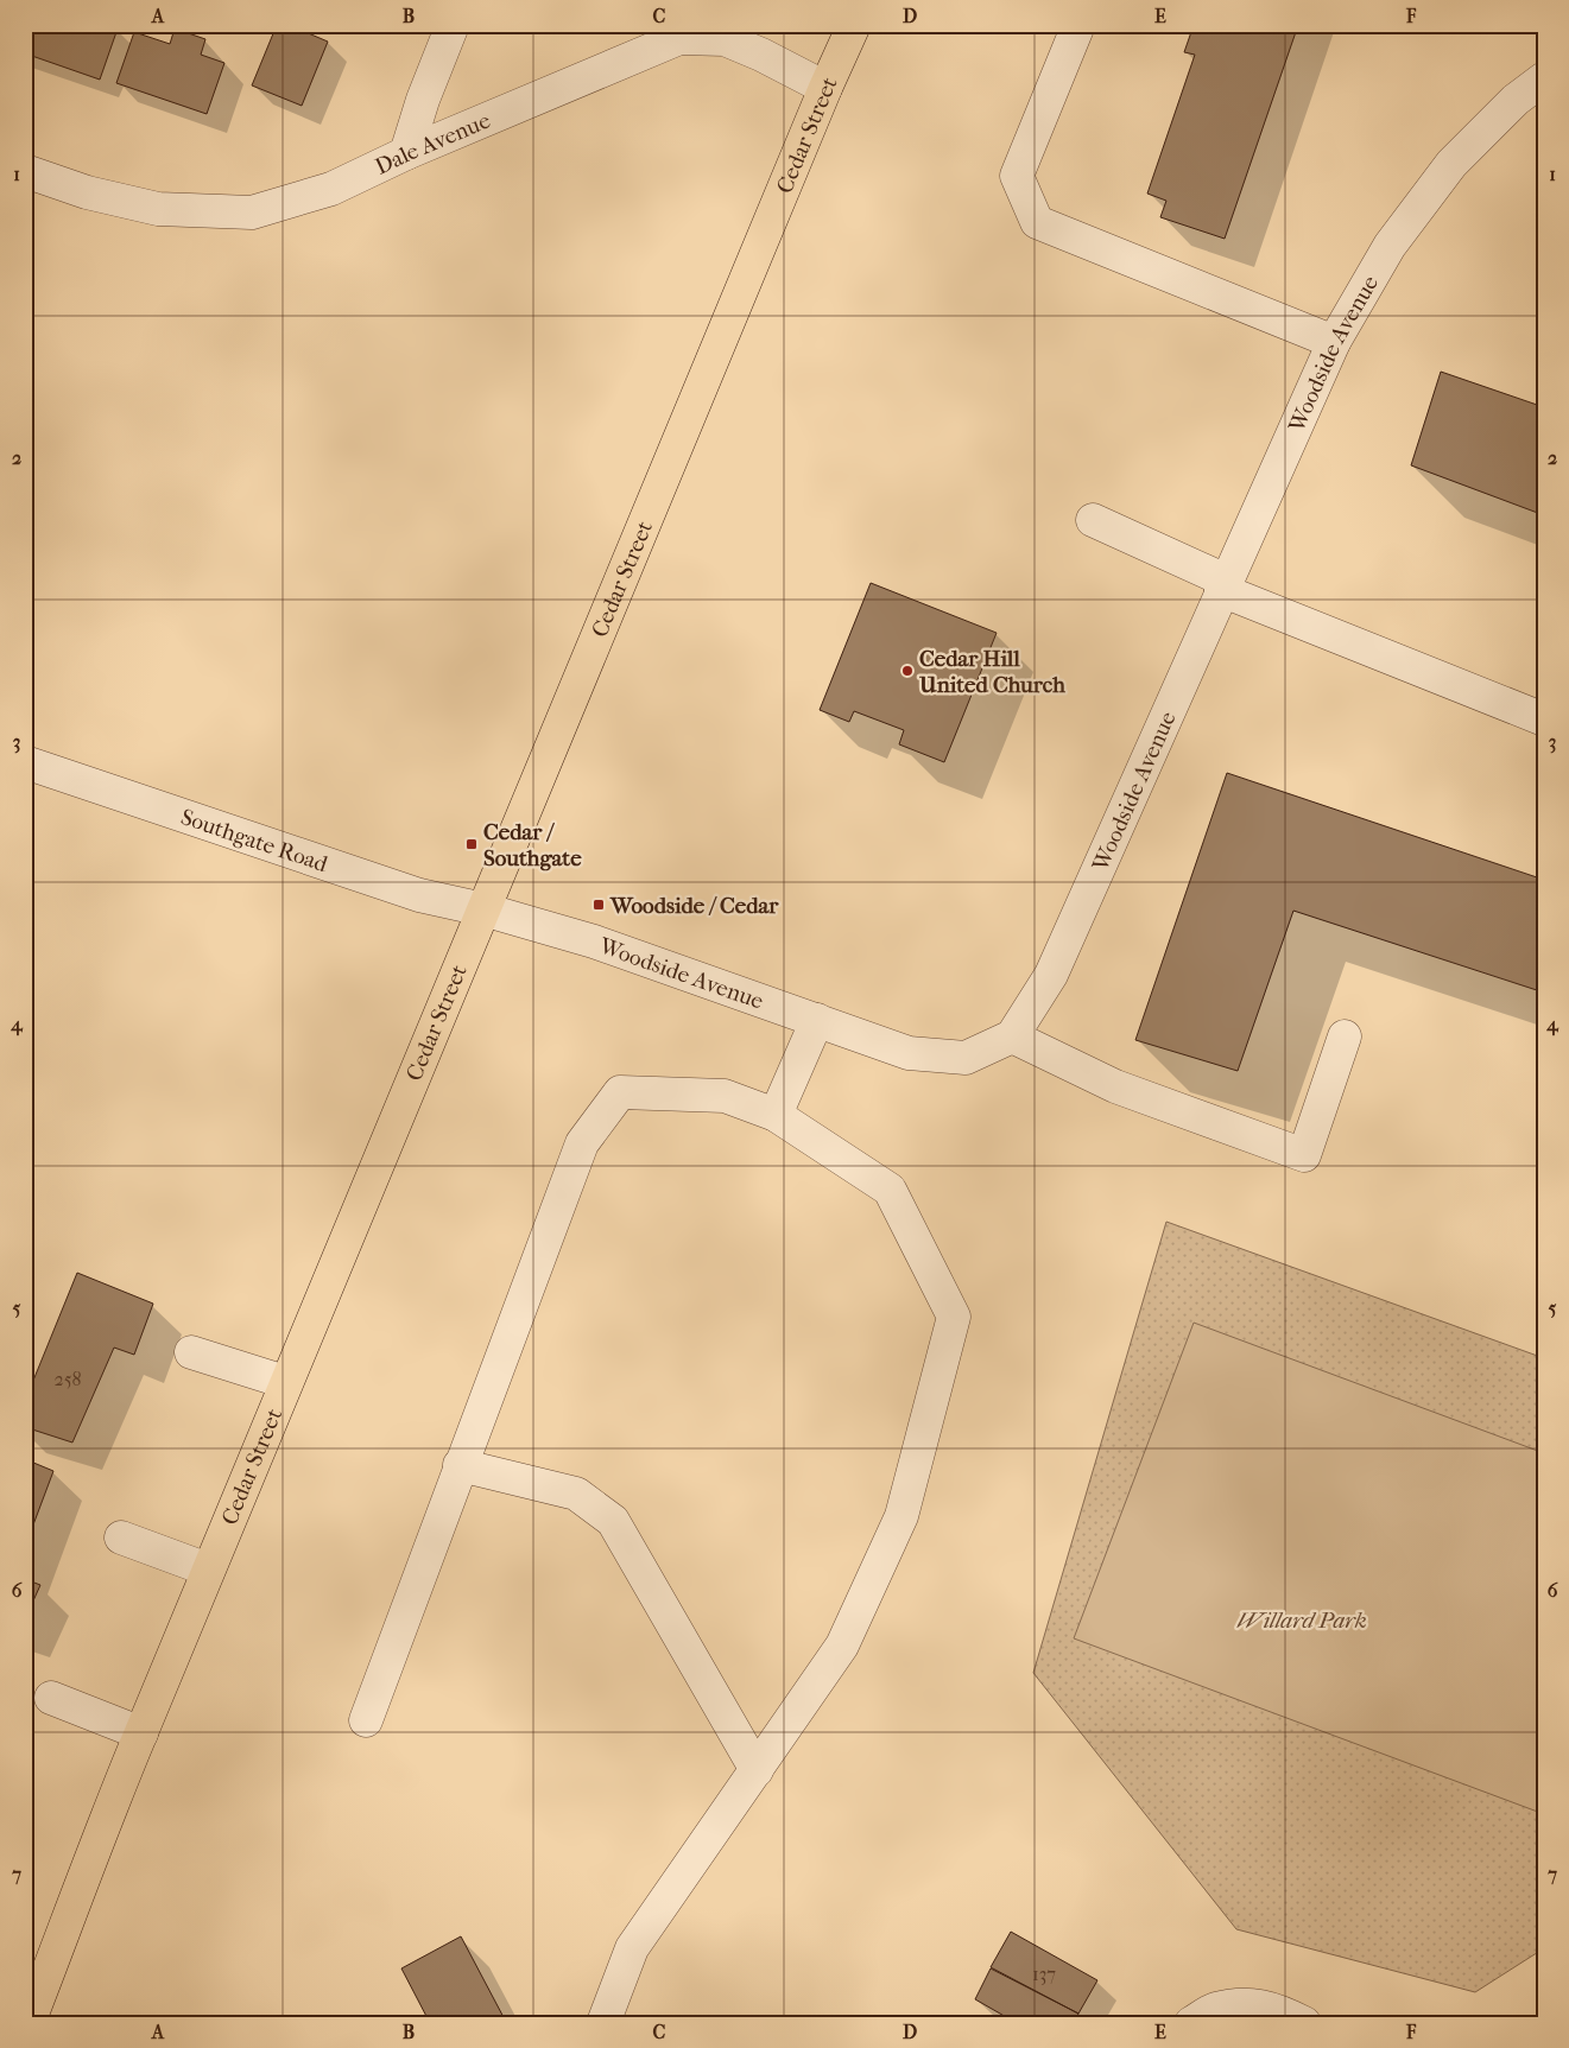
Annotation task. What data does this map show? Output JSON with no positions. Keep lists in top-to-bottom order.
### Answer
{
  "streets": {
    "main road": ["Cedar Street"],
    "street": ["Dale Avenue", "Woodside Avenue", "Southgate Road"]
  },
  "crossings": [
    ["Cedar Street", "Dale Avenue"],
    ["Cedar Street", "Woodside Avenue"],
    ["Cedar Street", "Southgate Road"],
    ["Woodside Avenue", "Southgate Road"]
  ],
  "parks": ["Willard Park"],
  "places": {
    "other": ["Cedar Hill United Church"],
    "transit": ["Cedar / Southgate", "Woodside / Cedar"]
  },
  "house_numbers": ["258", "137"],
  "grid": {
    "columns": [
      "A",
      "B",
      "C",
      "D",
      "E",
      "F"
    ],
    "rows": [
      "1",
      "2",
      "3",
      "4",
      "5",
      "6",
      "7"
    ]
  }
}
